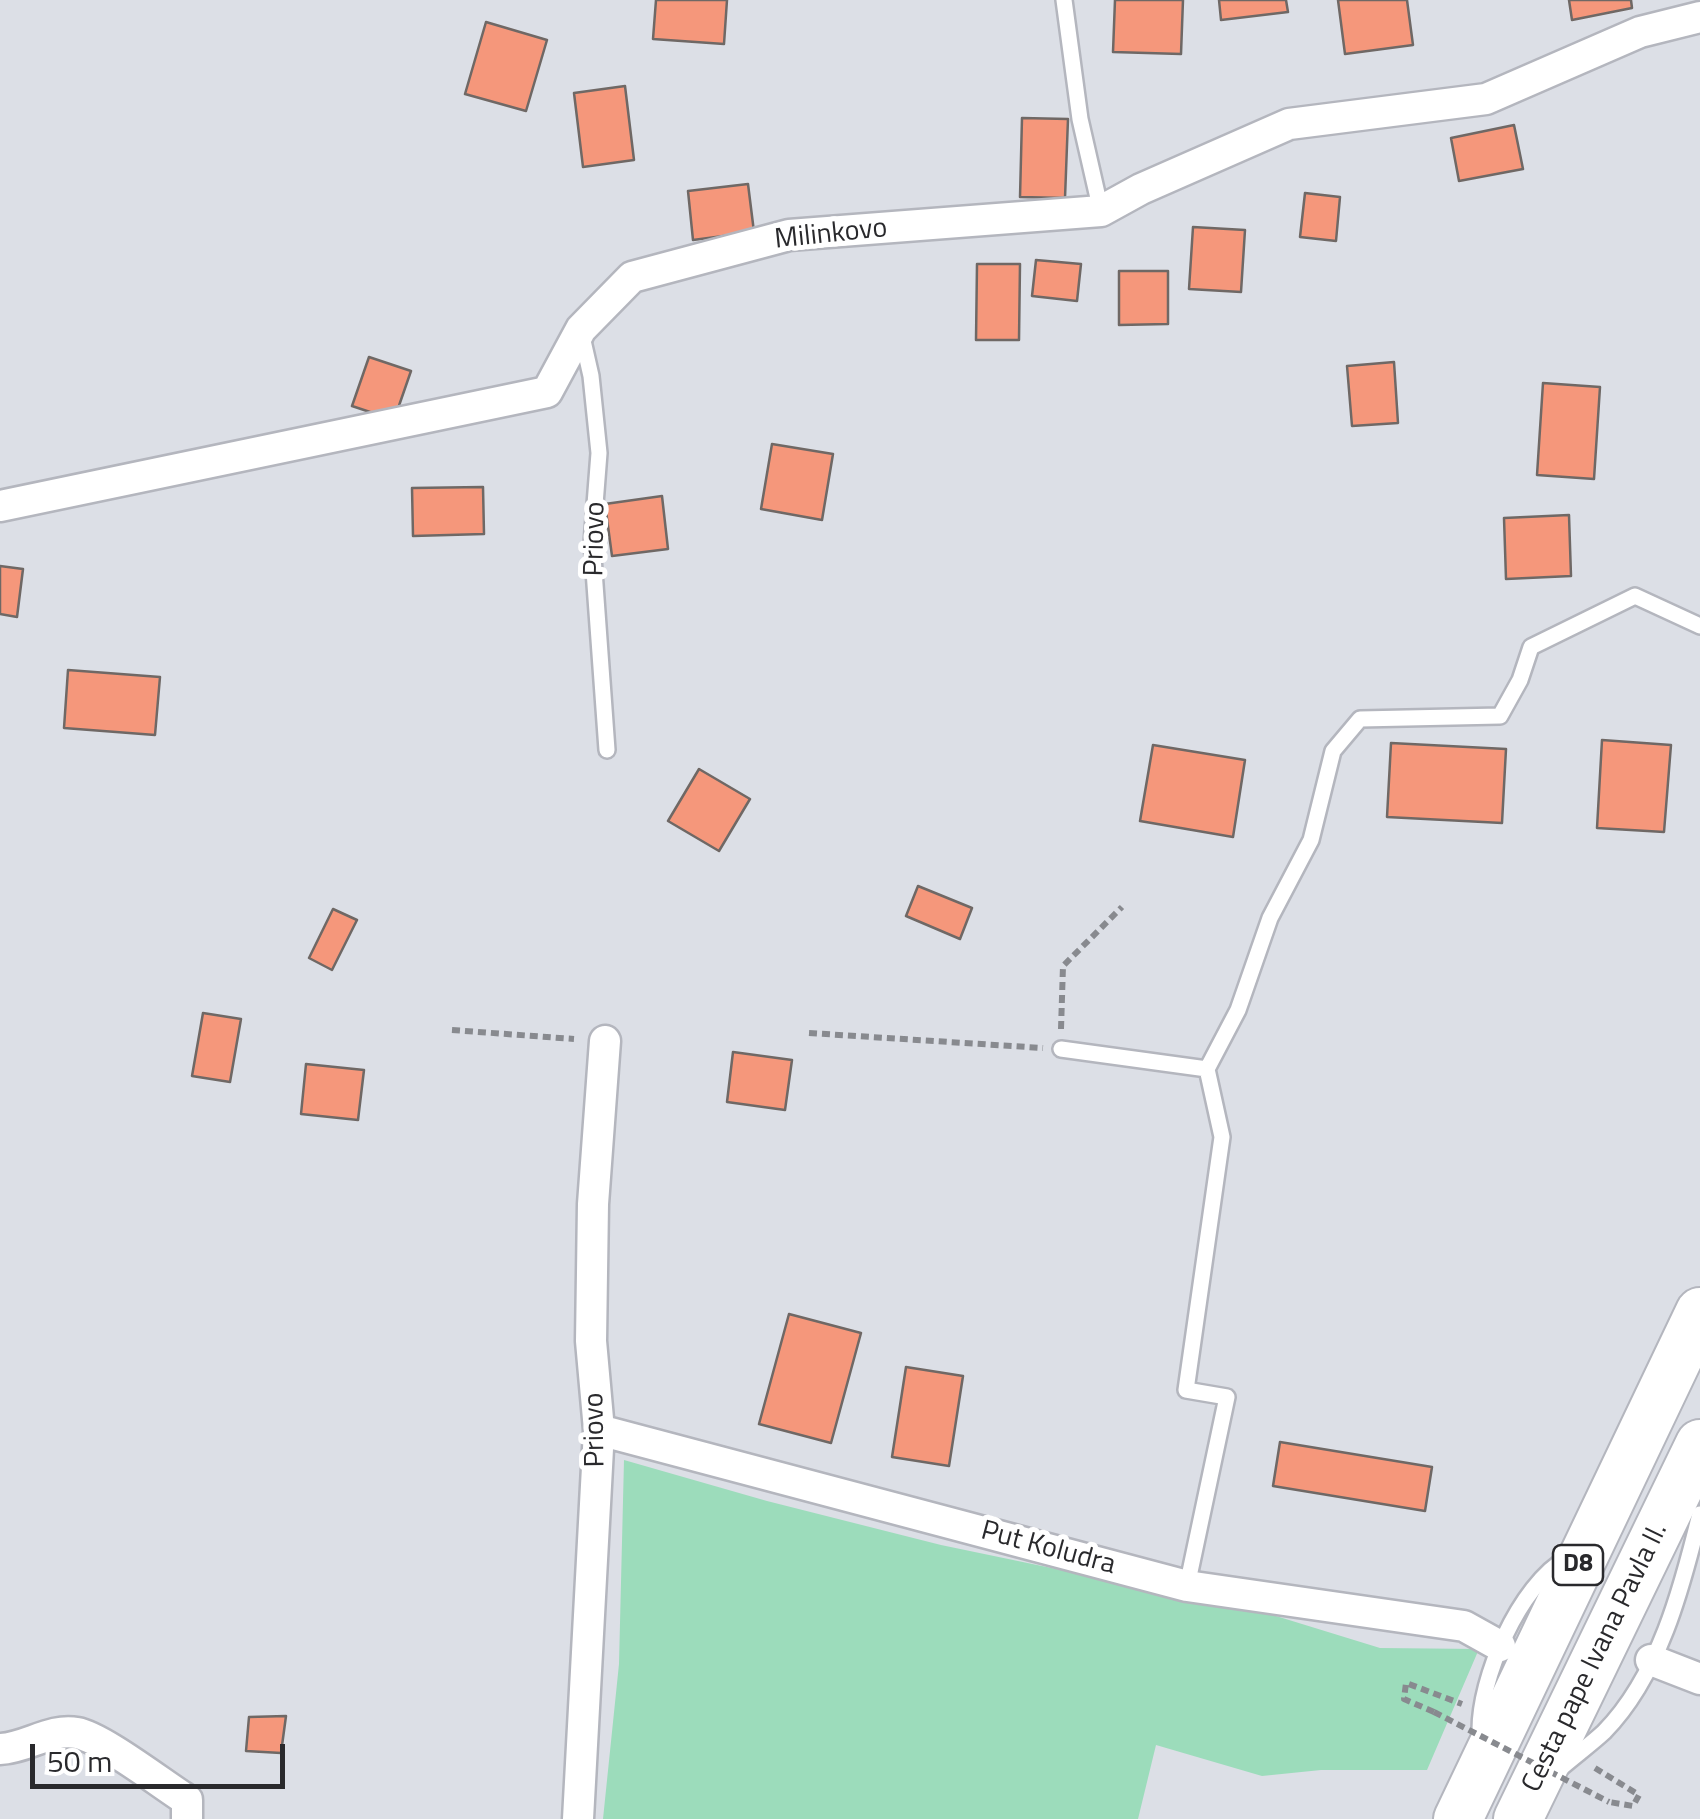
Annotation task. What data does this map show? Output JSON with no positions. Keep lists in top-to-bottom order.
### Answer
{
  "streets": {
    "main road": ["D8", "Cesta pape Ivana Pavla II."],
    "street": ["Milinkovo", "Priovo", "Put Koludra"]
  },
  "crossings": [
    ["Milinkovo", "Priovo"],
    ["Priovo", "Put Koludra"]
  ],
  "scale_bar": "50 m"
}
